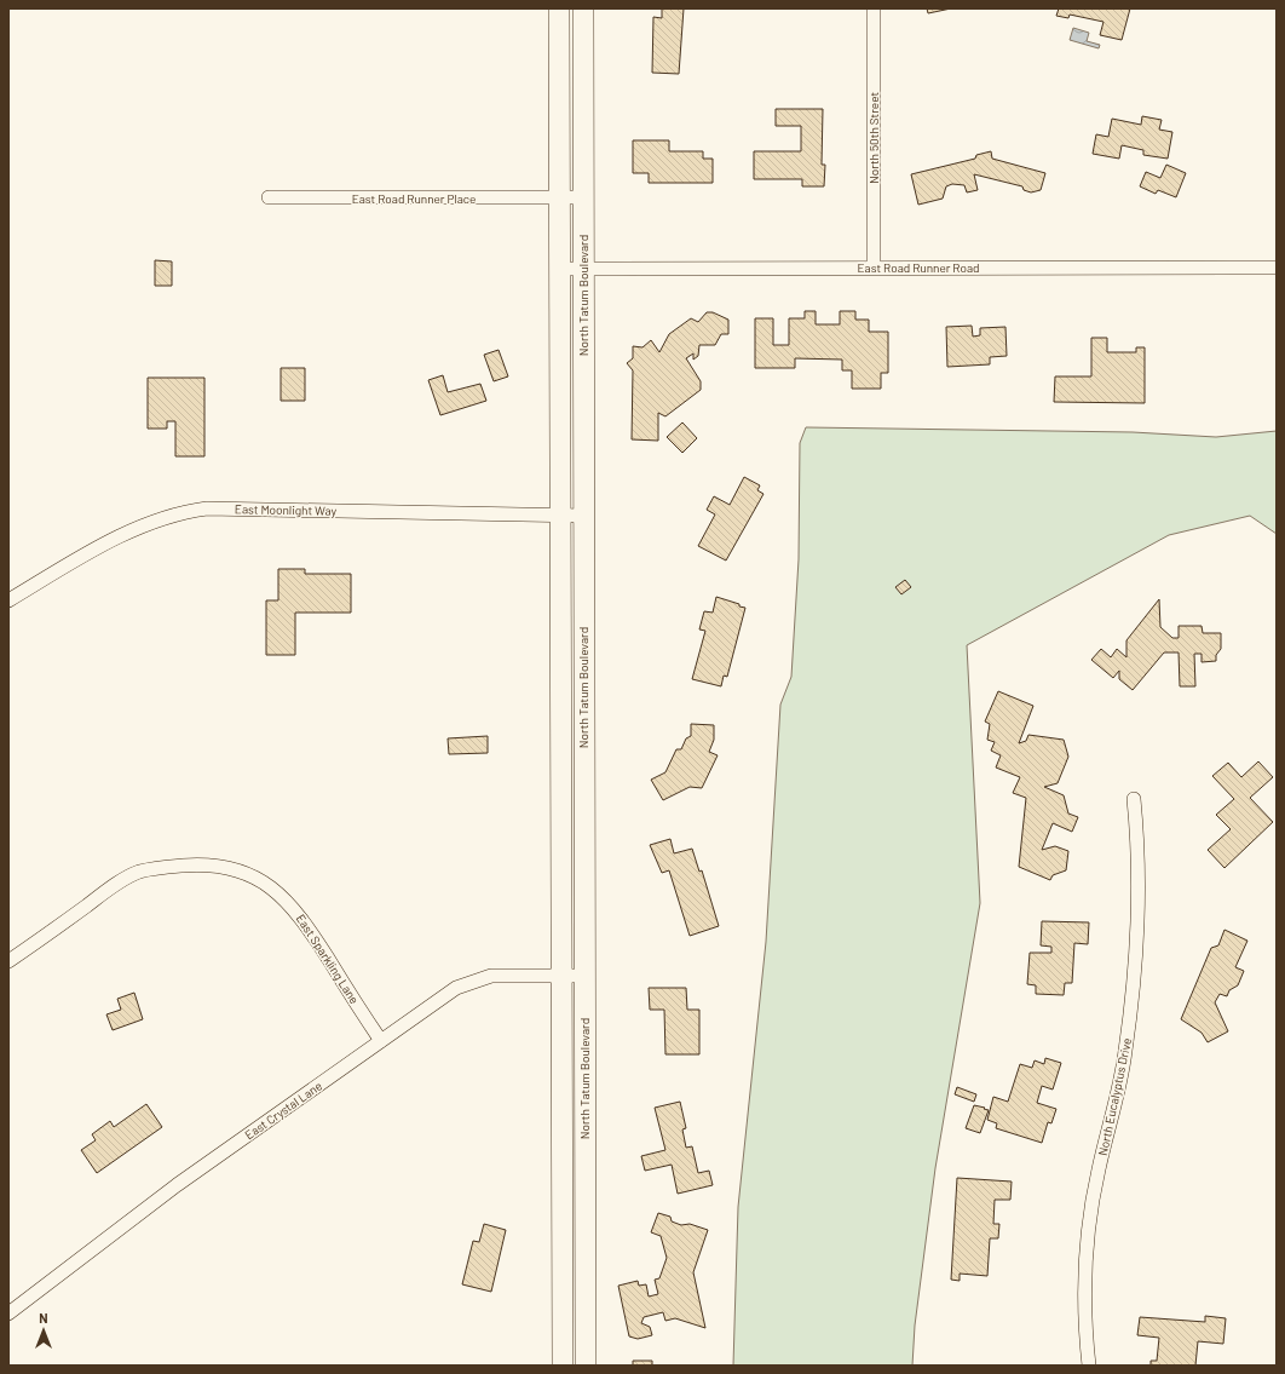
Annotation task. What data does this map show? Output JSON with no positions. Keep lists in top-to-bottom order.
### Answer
{
  "streets": {
    "main road": ["North Tatum Boulevard"],
    "street": [
      "North 50th Street",
      "East Road Runner Place",
      "East Road Runner Road",
      "East Moonlight Way",
      "East Sparkling Lane",
      "North Eucalyptus Drive",
      "East Crystal Lane"
    ]
  },
  "crossings": [
    ["North 50th Street", "East Road Runner Road"],
    ["East Road Runner Place", "North Tatum Boulevard"],
    ["East Road Runner Road", "North Tatum Boulevard"],
    ["North Tatum Boulevard", "East Moonlight Way"],
    ["North Tatum Boulevard", "East Crystal Lane"],
    ["East Sparkling Lane", "East Crystal Lane"]
  ],
  "north": "top"
}
